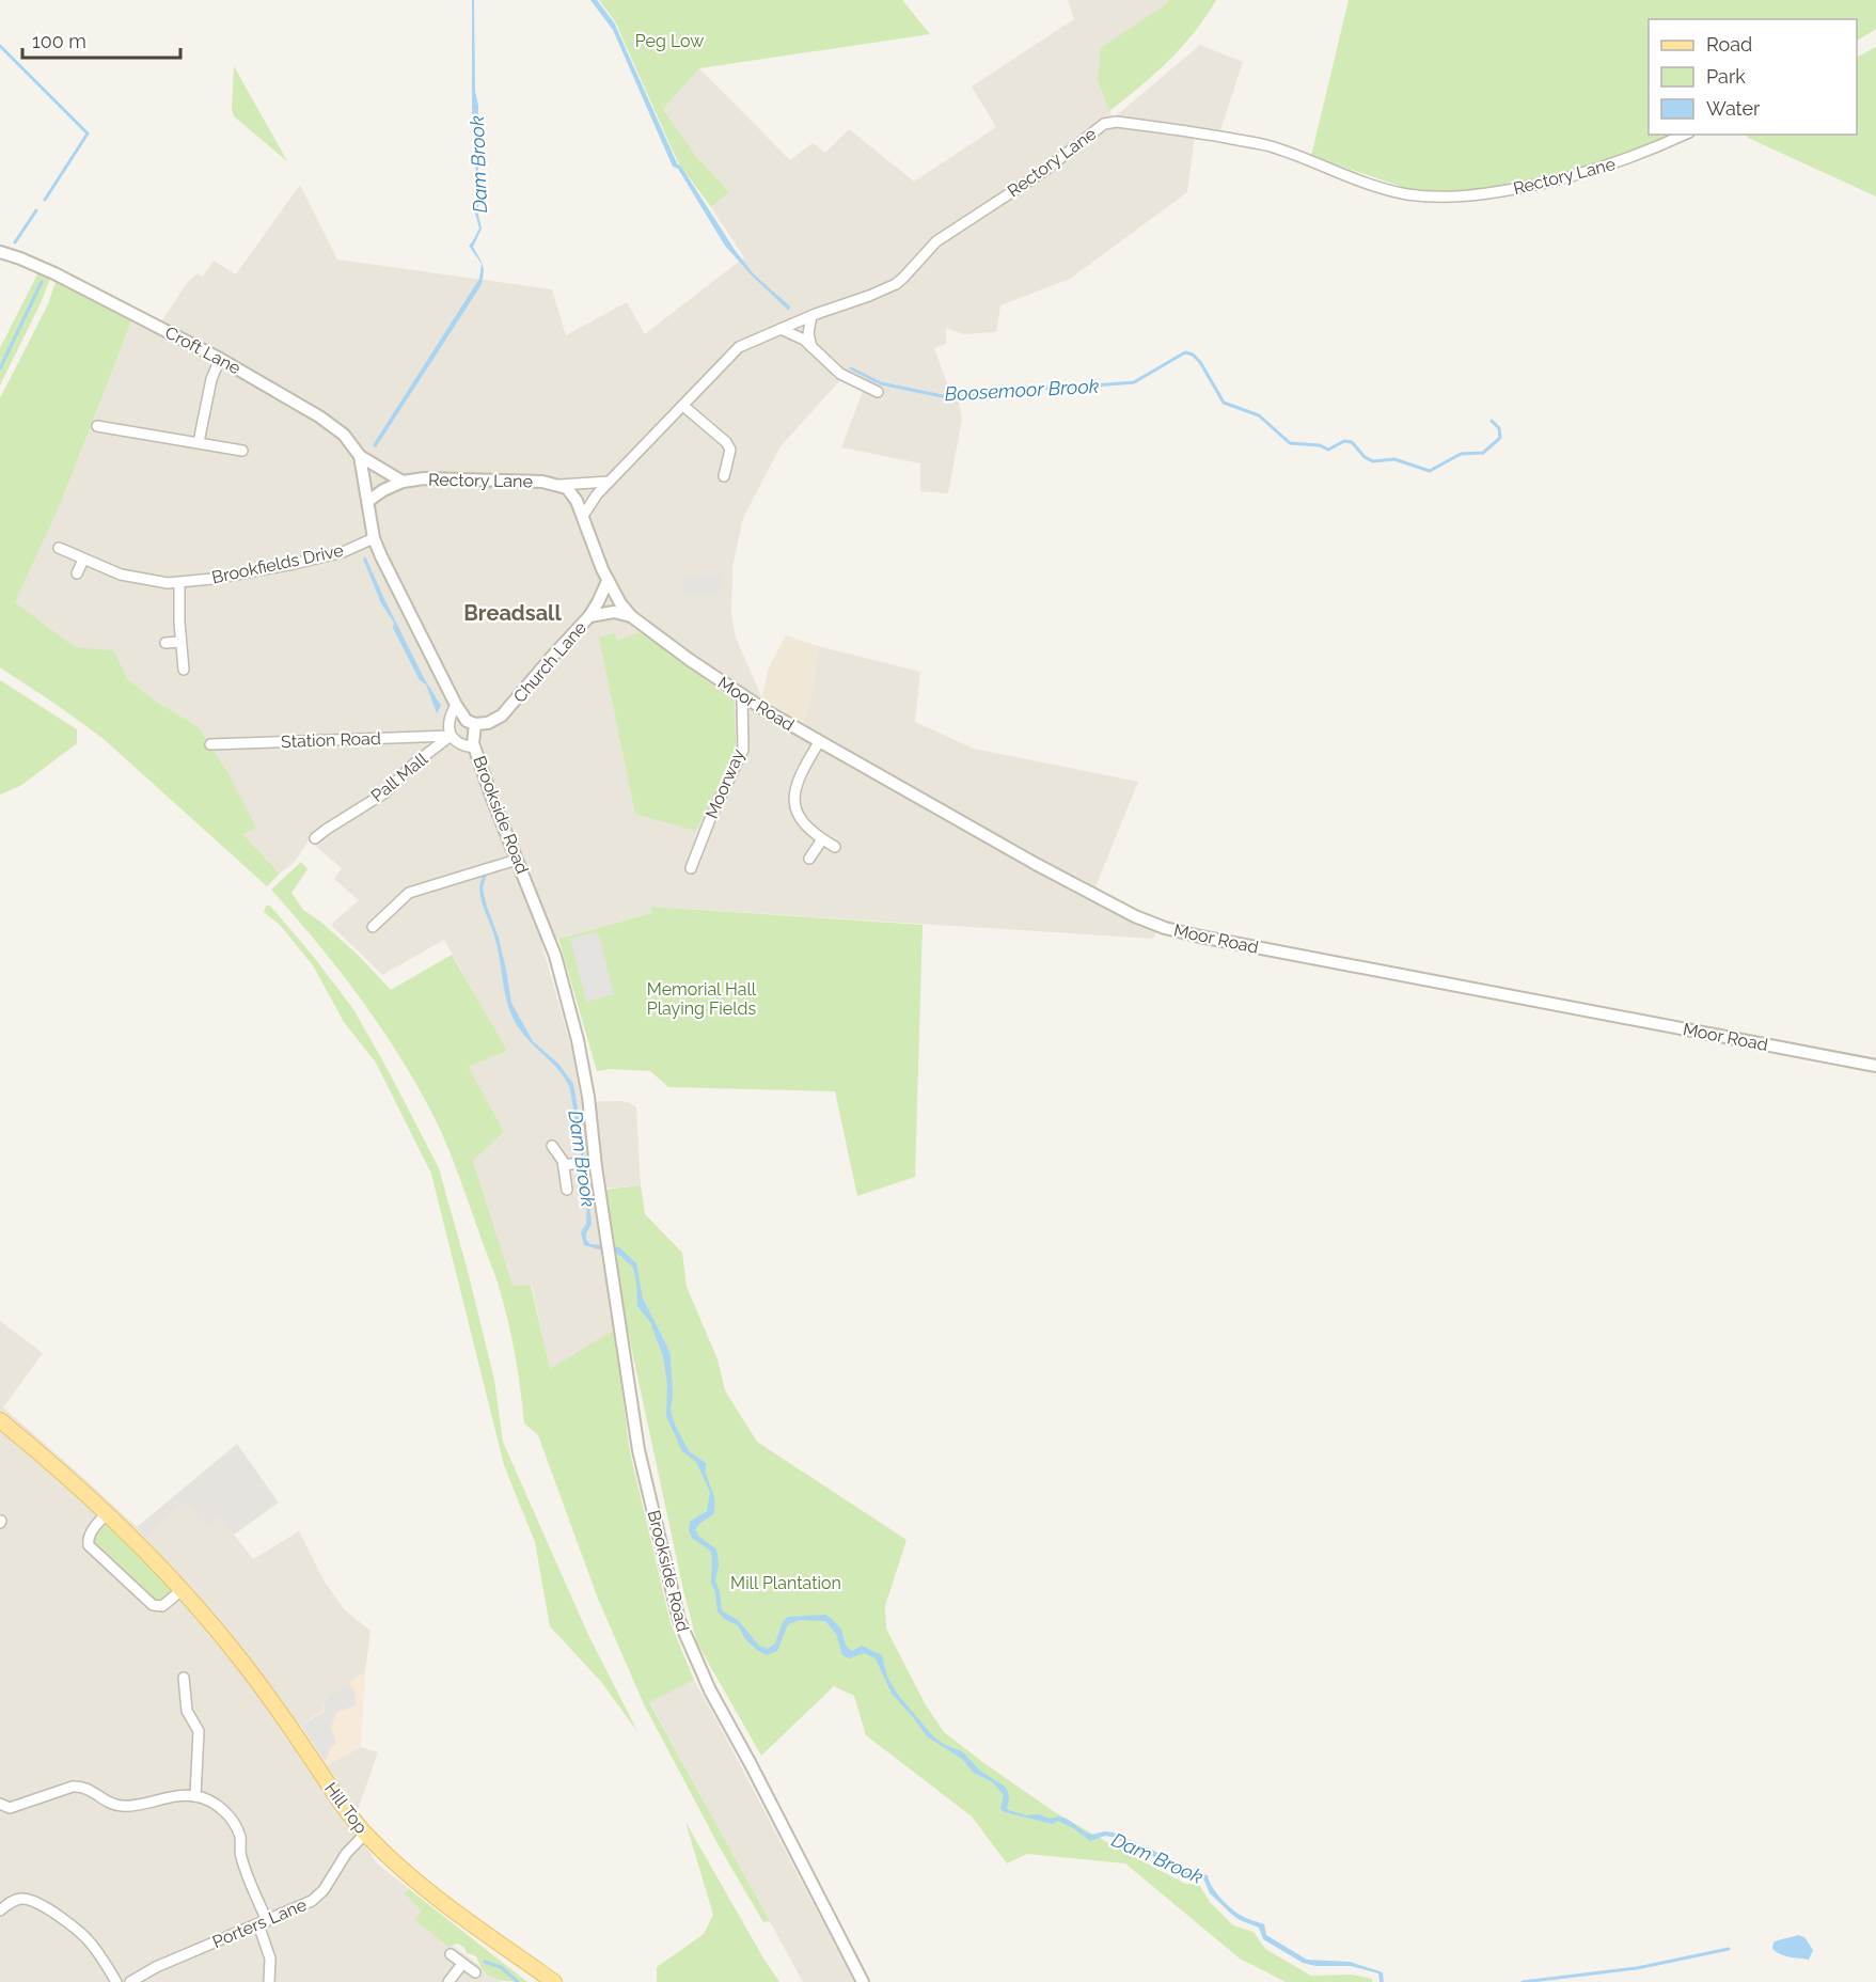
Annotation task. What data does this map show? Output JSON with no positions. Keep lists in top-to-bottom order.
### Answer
{
  "streets": {
    "main road": ["Hill Top"],
    "street": [
      "Rectory Lane",
      "Croft Lane",
      "Brookfields Drive",
      "Church Lane",
      "Moor Road",
      "Station Road",
      "Pall Mall",
      "Moorway",
      "Brookside Road",
      "Porters Lane"
    ]
  },
  "crossings": [
    ["Rectory Lane", "Croft Lane"],
    ["Rectory Lane", "Moor Road"],
    ["Church Lane", "Moor Road"],
    ["Church Lane", "Brookside Road"],
    ["Moor Road", "Moorway"],
    ["Station Road", "Pall Mall"],
    ["Station Road", "Brookside Road"],
    ["Hill Top", "Porters Lane"]
  ],
  "districts": ["Breadsall"],
  "water": ["Dam Brook", "Boosemoor Brook"],
  "parks": ["Peg Low", "Memorial Hall Playing Fields", "Mill Plantation"],
  "legend": ["Road", "Park", "Water"],
  "scale_bar": "100 m"
}
